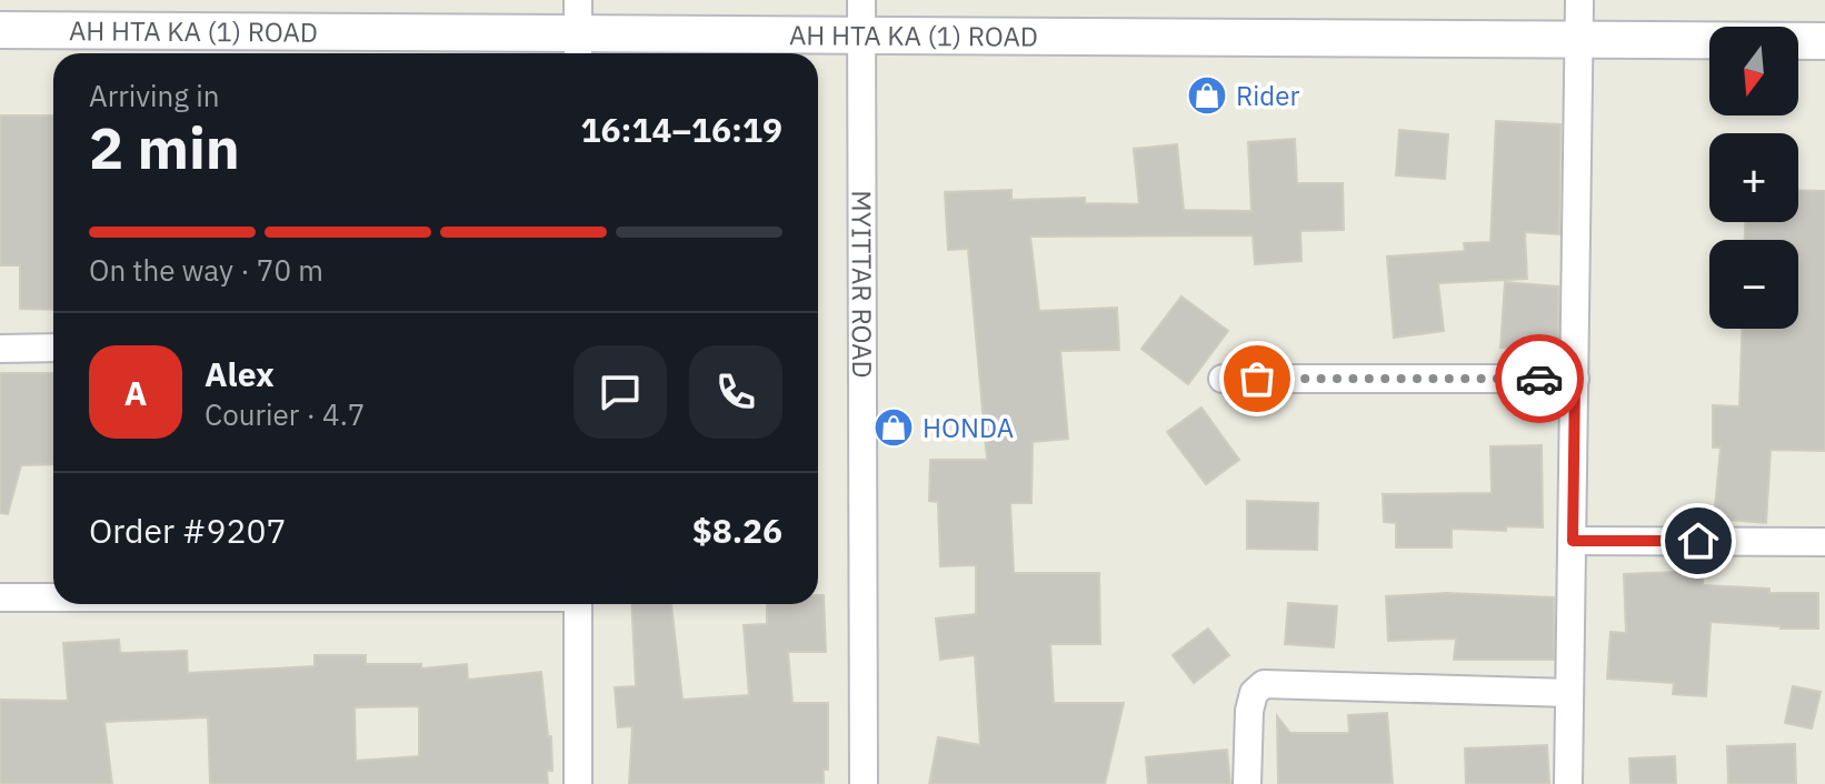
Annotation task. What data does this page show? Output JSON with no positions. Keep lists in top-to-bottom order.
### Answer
{
  "streets": {
    "street": ["AH HTA KA (1) ROAD", "MYITTAR ROAD"]
  },
  "crossings": [
    ["AH HTA KA (1) ROAD", "MYITTAR ROAD"]
  ],
  "places": {
    "shop": ["Rider", "HONDA"]
  },
  "north": "bottom",
  "page": {
    "map_buttons": ["+", "−"],
    "heading": ["2 min", "Arriving in", "16:14–16:19"],
    "panel": [
      "Alex",
      "Courier · 4.7",
      "Order #9207",
      "$8.26"
    ],
    "bar": "On the way · 70 m",
    "round": "A"
  }
}
